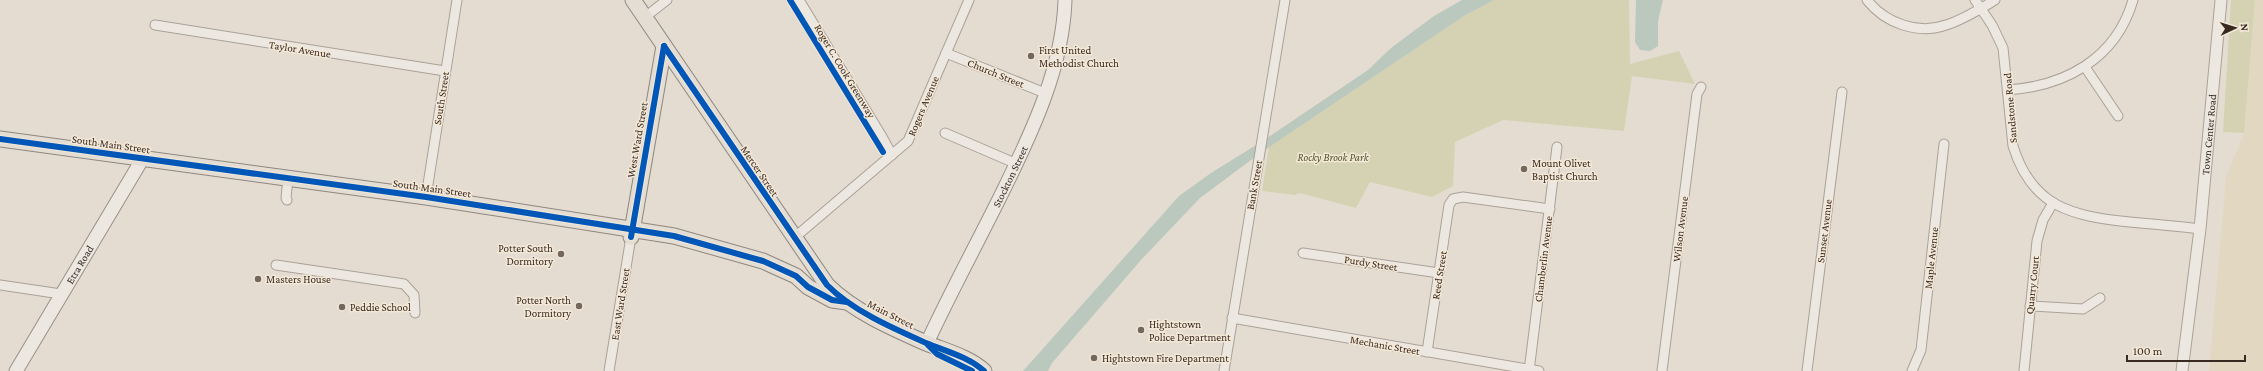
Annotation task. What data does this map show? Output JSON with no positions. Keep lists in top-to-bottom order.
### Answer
{
  "streets": {
    "main road": [
      "West Ward Street",
      "South Main Street",
      "Mercer Street",
      "Stockton Street",
      "Etra Road",
      "Main Street"
    ],
    "street": [
      "Taylor Avenue",
      "Church Street",
      "South Street",
      "Rogers Avenue",
      "Sandstone Road",
      "Town Center Road",
      "Bank Street",
      "Wilson Avenue",
      "Sunset Avenue",
      "Maple Avenue",
      "Chamberlin Avenue",
      "Purdy Street",
      "Reed Street",
      "Quarry Court",
      "East Ward Street",
      "Mechanic Street"
    ],
    "cycle path": ["Roger C. Cook Greenway"]
  },
  "crossings": [
    ["Taylor Avenue", "South Street"],
    ["Church Street", "Rogers Avenue"],
    ["Church Street", "Stockton Street"],
    ["South Street", "South Main Street"],
    ["Rogers Avenue", "Mercer Street"],
    ["Sandstone Road", "Town Center Road"],
    ["Sandstone Road", "Quarry Court"],
    ["West Ward Street", "South Main Street"],
    ["West Ward Street", "Mercer Street"],
    ["West Ward Street", "East Ward Street"],
    ["South Main Street", "Mercer Street"],
    ["South Main Street", "Etra Road"],
    ["South Main Street", "East Ward Street"],
    ["South Main Street", "Main Street"],
    ["Mercer Street", "Main Street"],
    ["Stockton Street", "Main Street"],
    ["Bank Street", "Mechanic Street"],
    ["Chamberlin Avenue", "Reed Street"],
    ["Chamberlin Avenue", "Mechanic Street"],
    ["Purdy Street", "Reed Street"],
    ["Reed Street", "Mechanic Street"]
  ],
  "parks": ["Rocky Brook Park"],
  "places": [
    "First United Methodist Church",
    "Mount Olivet Baptist Church",
    "Potter South Dormitory",
    "Masters House",
    "Potter North Dormitory",
    "Peddie School",
    "Hightstown Police Department",
    "Hightstown Fire Department"
  ],
  "scale_bar": "100 m",
  "north": "right"
}
